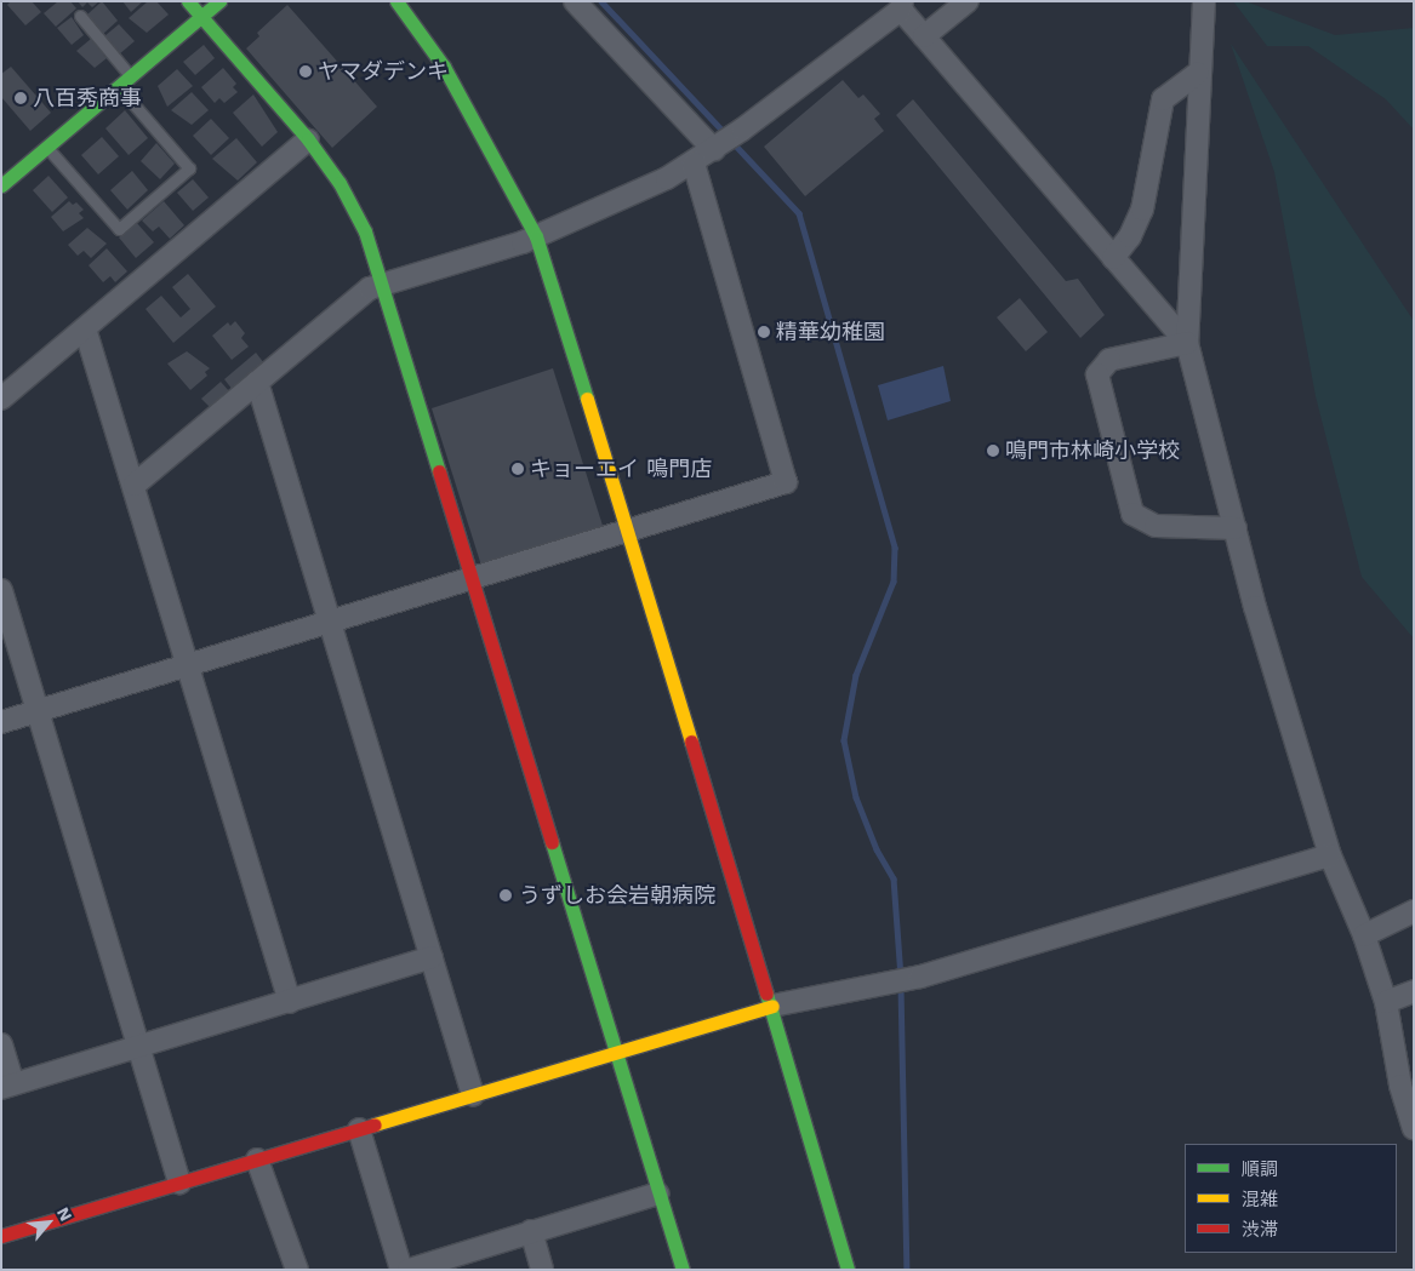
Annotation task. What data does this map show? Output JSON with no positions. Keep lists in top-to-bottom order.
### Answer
{
  "places": [
    "ヤマダデンキ",
    "八百秀商事",
    "精華幼稚園",
    "鳴門市林崎小学校",
    "キョーエイ 鳴門店",
    "うずしお会岩朝病院"
  ],
  "legend": ["順調", "混雑", "渋滞"],
  "north": "top right"
}
